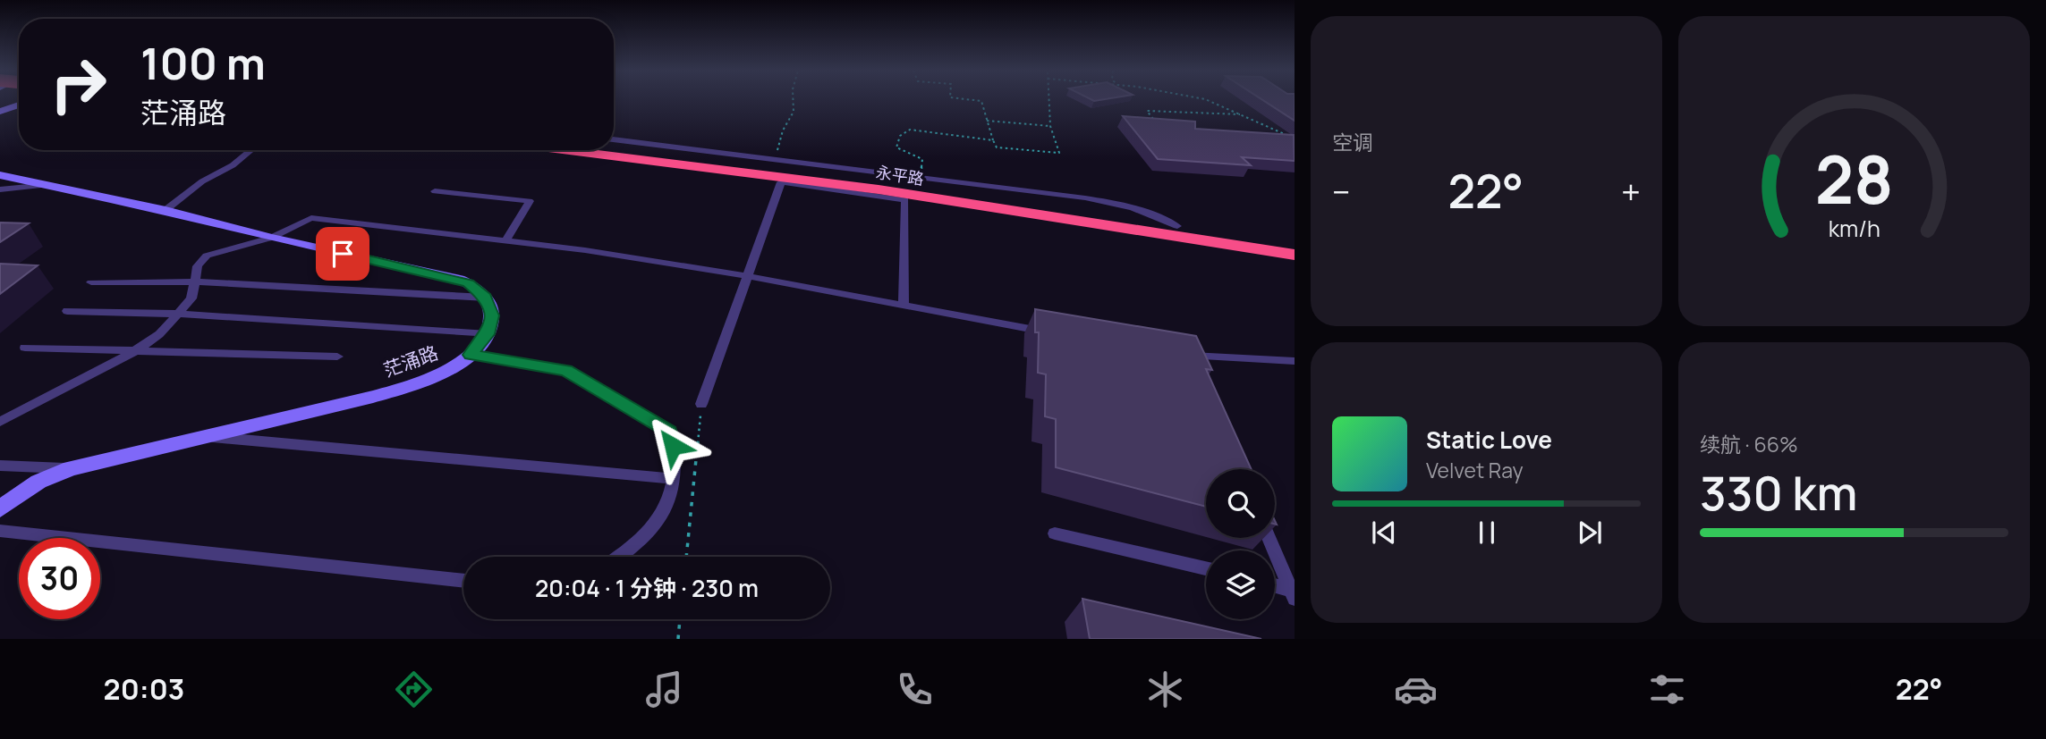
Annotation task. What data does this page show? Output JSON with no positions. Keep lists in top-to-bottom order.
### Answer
{
  "streets": {
    "highway": ["永平路"],
    "street": ["茫涌路"]
  },
  "page": {
    "tile": [
      "空调",
      ["续航 · 66%", "330 km"]
    ],
    "turn": ["100 m", "茫涌路"],
    "heat": ["−", "22°", "+"],
    "song": ["Static Love", "Velvet Ray"],
    "limit": "30",
    "trip": "20:04 · 1 分钟 · 230 m",
    "tabs": ["20:03", "22°"],
    "gauge": ["28", "km/h"]
  }
}
